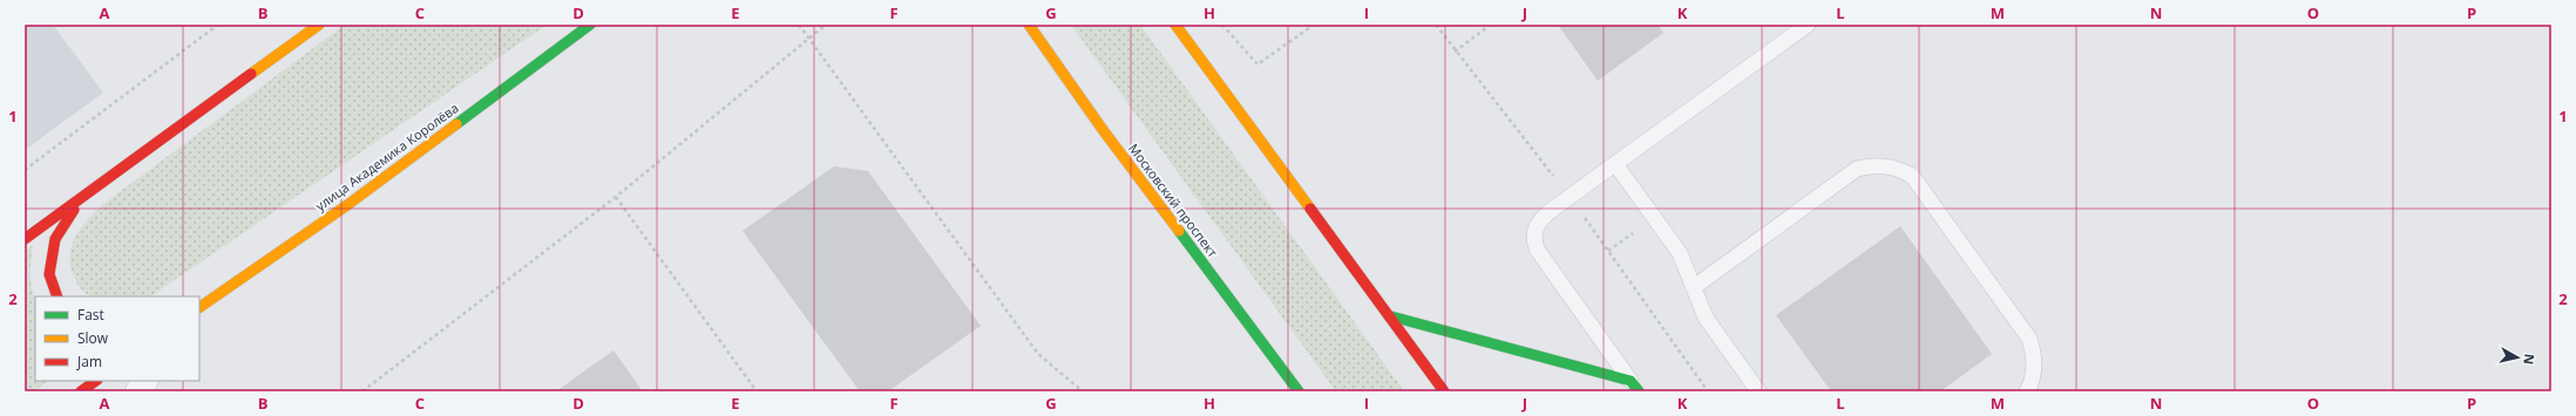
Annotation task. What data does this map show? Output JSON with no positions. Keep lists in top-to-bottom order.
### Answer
{
  "streets": {
    "street": ["улица Академика Королёва", "Московский проспект"]
  },
  "legend": ["Fast", "Slow", "Jam"],
  "north": "right",
  "grid": {
    "columns": [
      "A",
      "B",
      "C",
      "D",
      "E",
      "F",
      "G",
      "H",
      "I",
      "J",
      "K",
      "L",
      "M",
      "N",
      "O",
      "P"
    ],
    "rows": ["1", "2"]
  }
}
